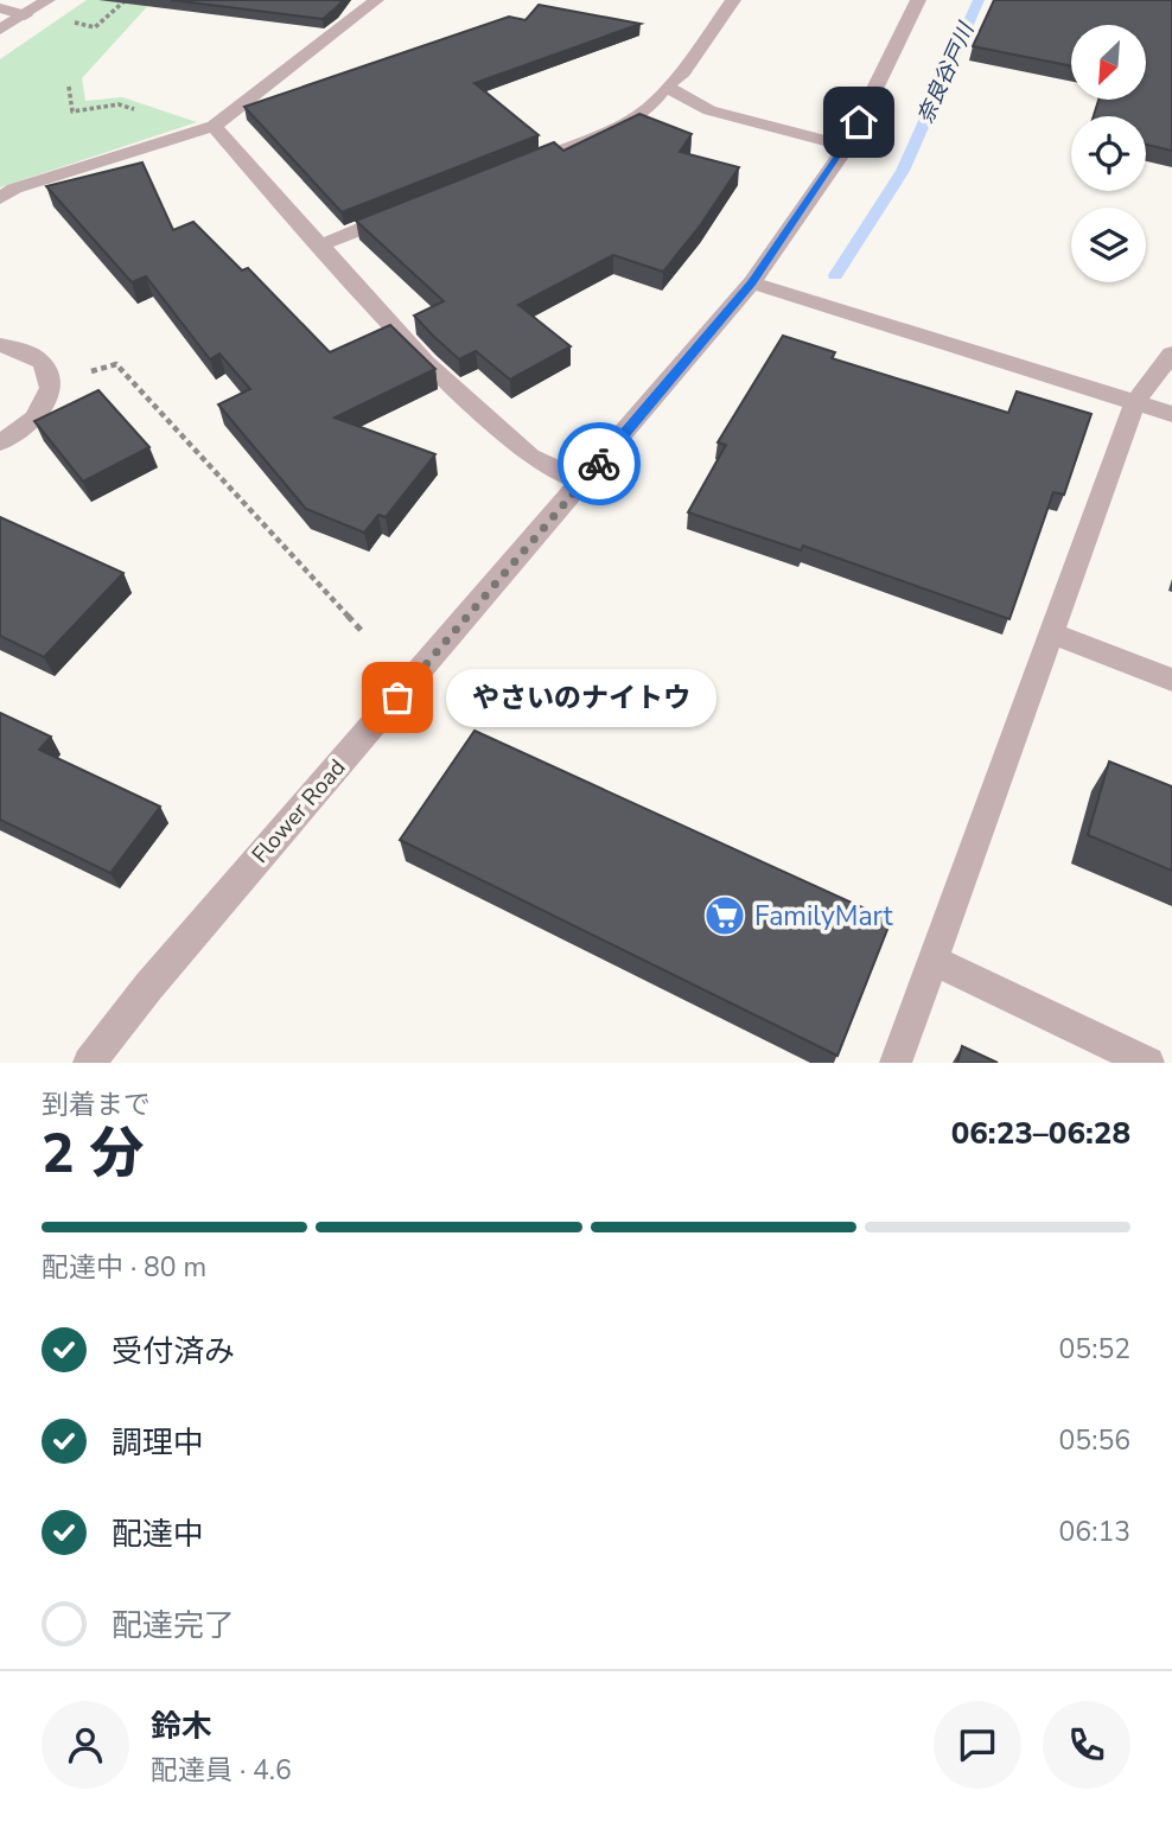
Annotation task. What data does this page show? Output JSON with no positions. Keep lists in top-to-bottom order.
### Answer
{
  "streets": {
    "street": ["Flower Road"]
  },
  "water": ["奈良谷戸川"],
  "places": {
    "other": ["やさいのナイトウ"],
    "supermarket": ["FamilyMart"]
  },
  "north": "bottom left",
  "page": {
    "bubble": "やさいのナイトウ",
    "heading": ["2 分", "到着まで", "06:23–06:28"],
    "panel": ["鈴木", "配達員 · 4.6"],
    "bar": "配達中 · 80 m",
    "list": [
      ["受付済み", "05:52"],
      ["調理中", "05:56"],
      ["配達中", "06:13"],
      "配達完了"
    ]
  }
}
